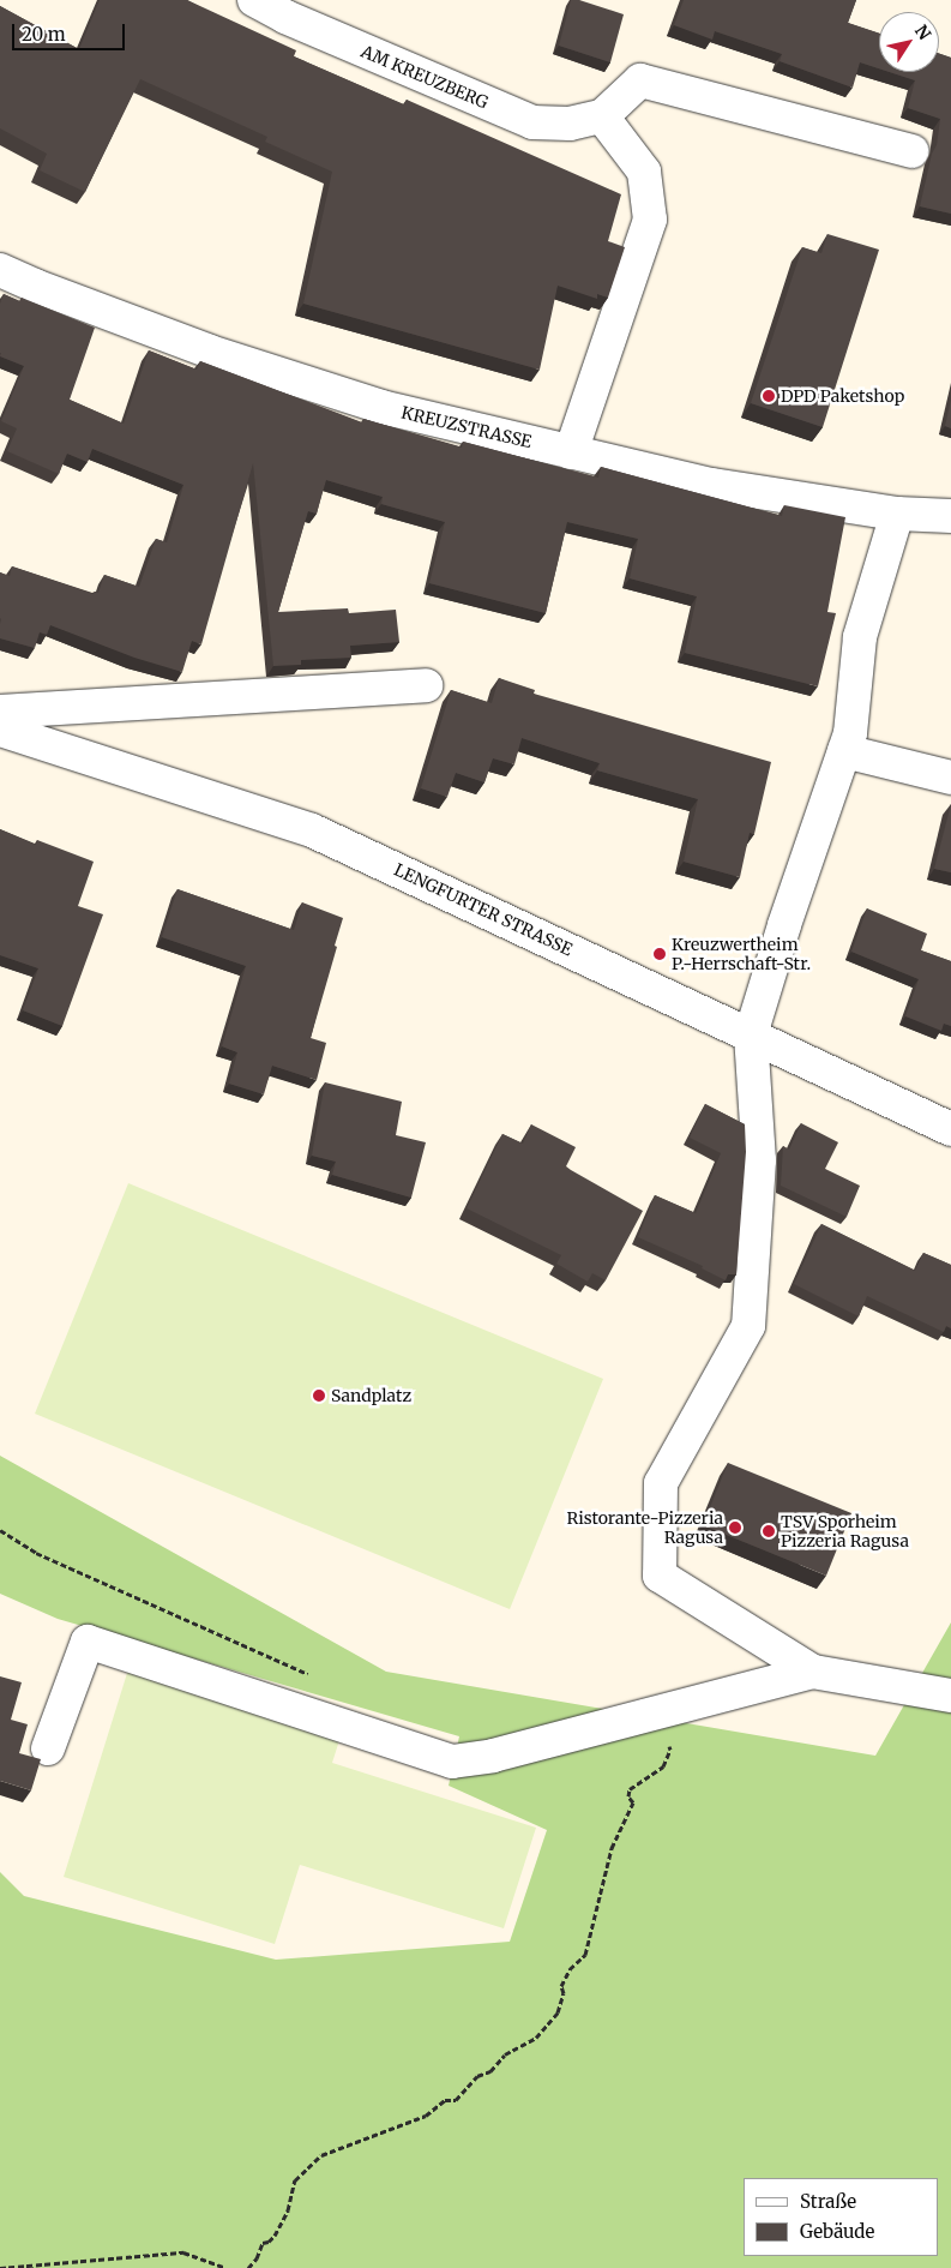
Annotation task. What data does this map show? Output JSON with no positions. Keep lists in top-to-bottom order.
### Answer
{
  "streets": {
    "street": ["AM KREUZBERG", "KREUZSTRASSE", "LENGFURTER STRASSE"]
  },
  "places": [
    "DPD Paketshop",
    "Kreuzwertheim P.-Herrschaft-Str.",
    "Sandplatz",
    "Ristorante-Pizzeria Ragusa",
    "TSV Sporheim Pizzeria Ragusa"
  ],
  "legend": ["Straße", "Gebäude"],
  "scale_bar": "20 m",
  "north": "top right"
}
